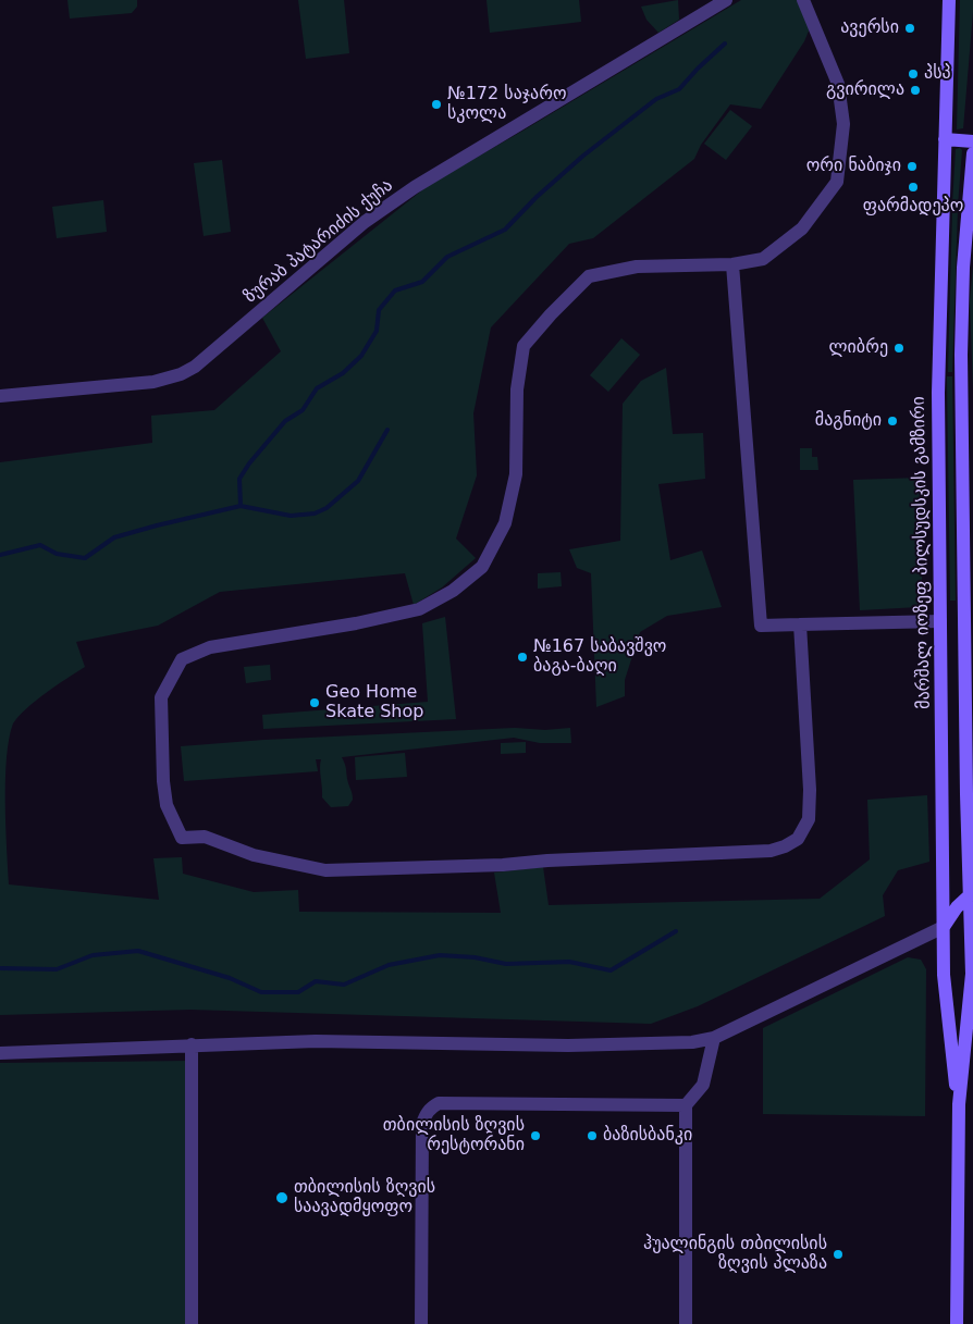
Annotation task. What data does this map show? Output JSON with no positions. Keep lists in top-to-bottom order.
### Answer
{
  "streets": {
    "main road": ["მარშალ იოზეფ პილსუდსკის გამზირი"],
    "street": ["ზურაბ პატარიძის ქუჩა"]
  },
  "places": [
    "ავერსი",
    "პსპ",
    "გვირილა",
    "№172 საჯარო სკოლა",
    "ორი ნაბიჯი",
    "ფარმადეპო",
    "ლიბრე",
    "მაგნიტი",
    "№167 საბავშვო ბაგა-ბაღი",
    "Geo Home Skate Shop",
    "თბილისის ზღვის რესტორანი",
    "ბაზისბანკი",
    "თბილისის ზღვის საავადმყოფო",
    "ჰუალინგის თბილისის ზღვის პლაზა"
  ]
}
